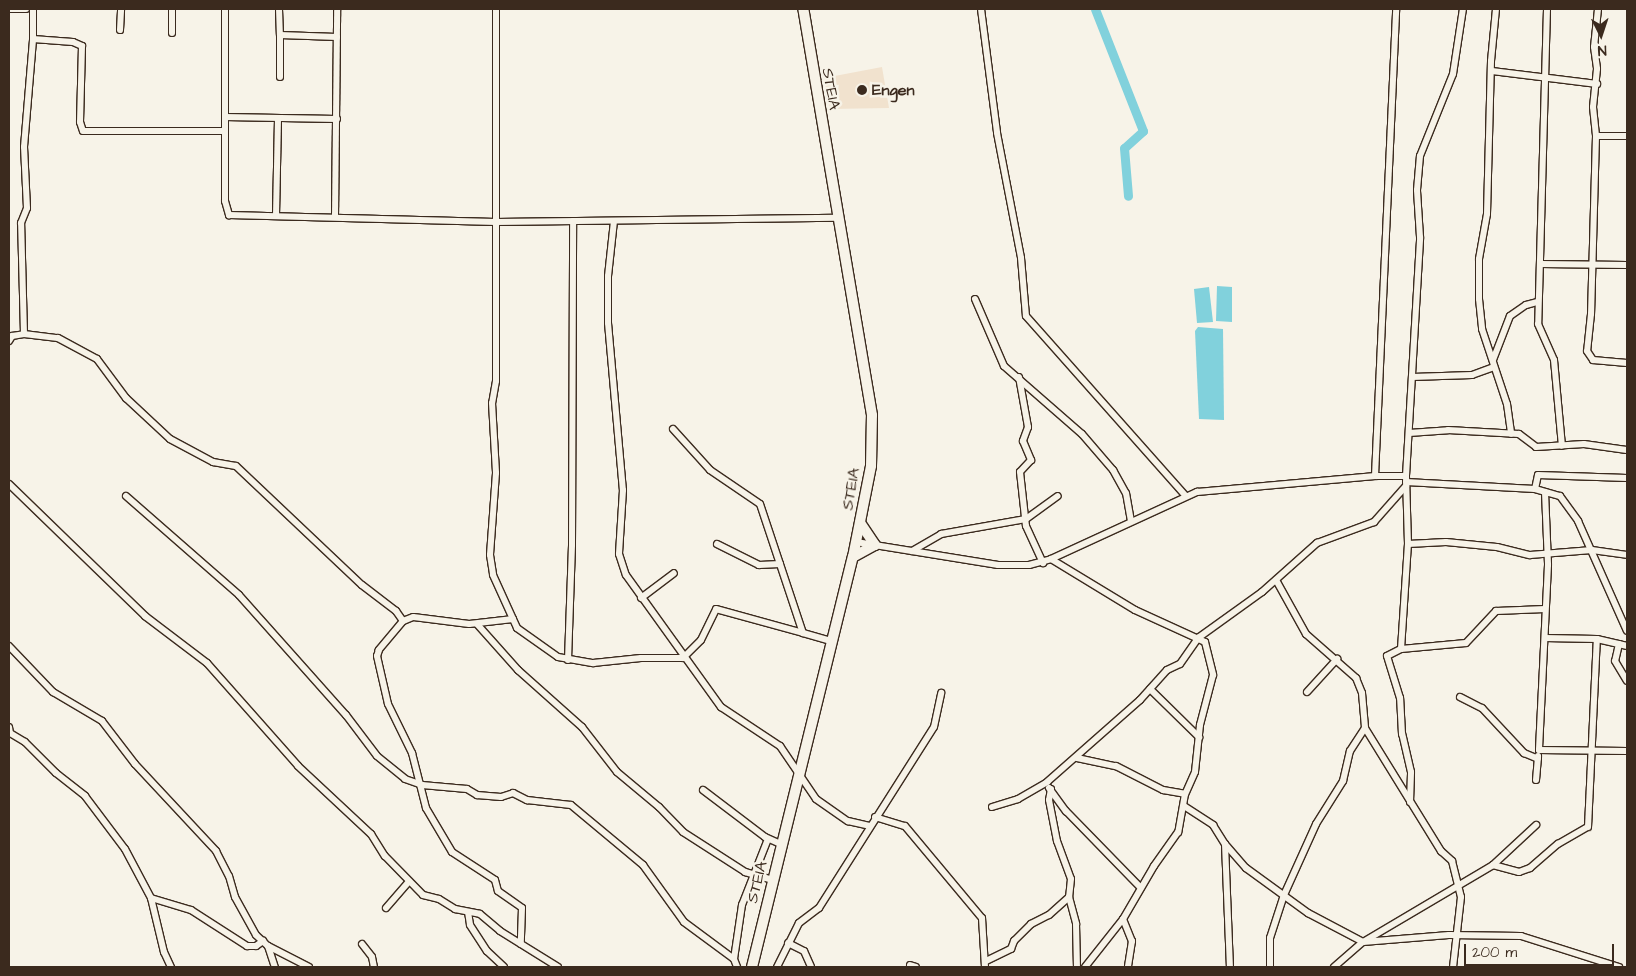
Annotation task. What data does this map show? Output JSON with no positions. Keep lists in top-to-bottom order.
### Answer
{
  "streets": {
    "main road": ["STEIA"]
  },
  "places": ["Engen"],
  "scale_bar": "200 m",
  "north": "bottom"
}
